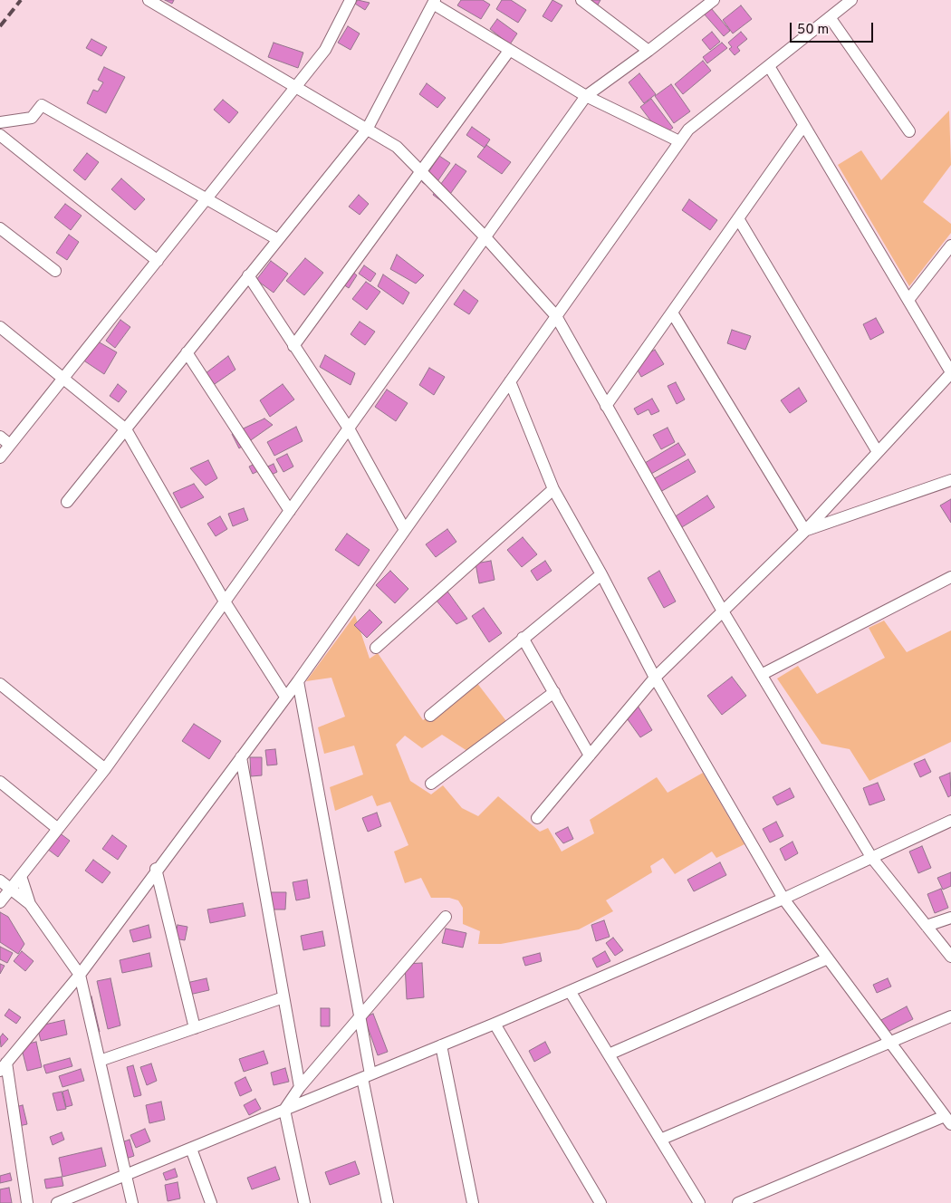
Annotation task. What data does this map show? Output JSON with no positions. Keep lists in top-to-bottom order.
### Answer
{
  "scale_bar": "50 m"
}
